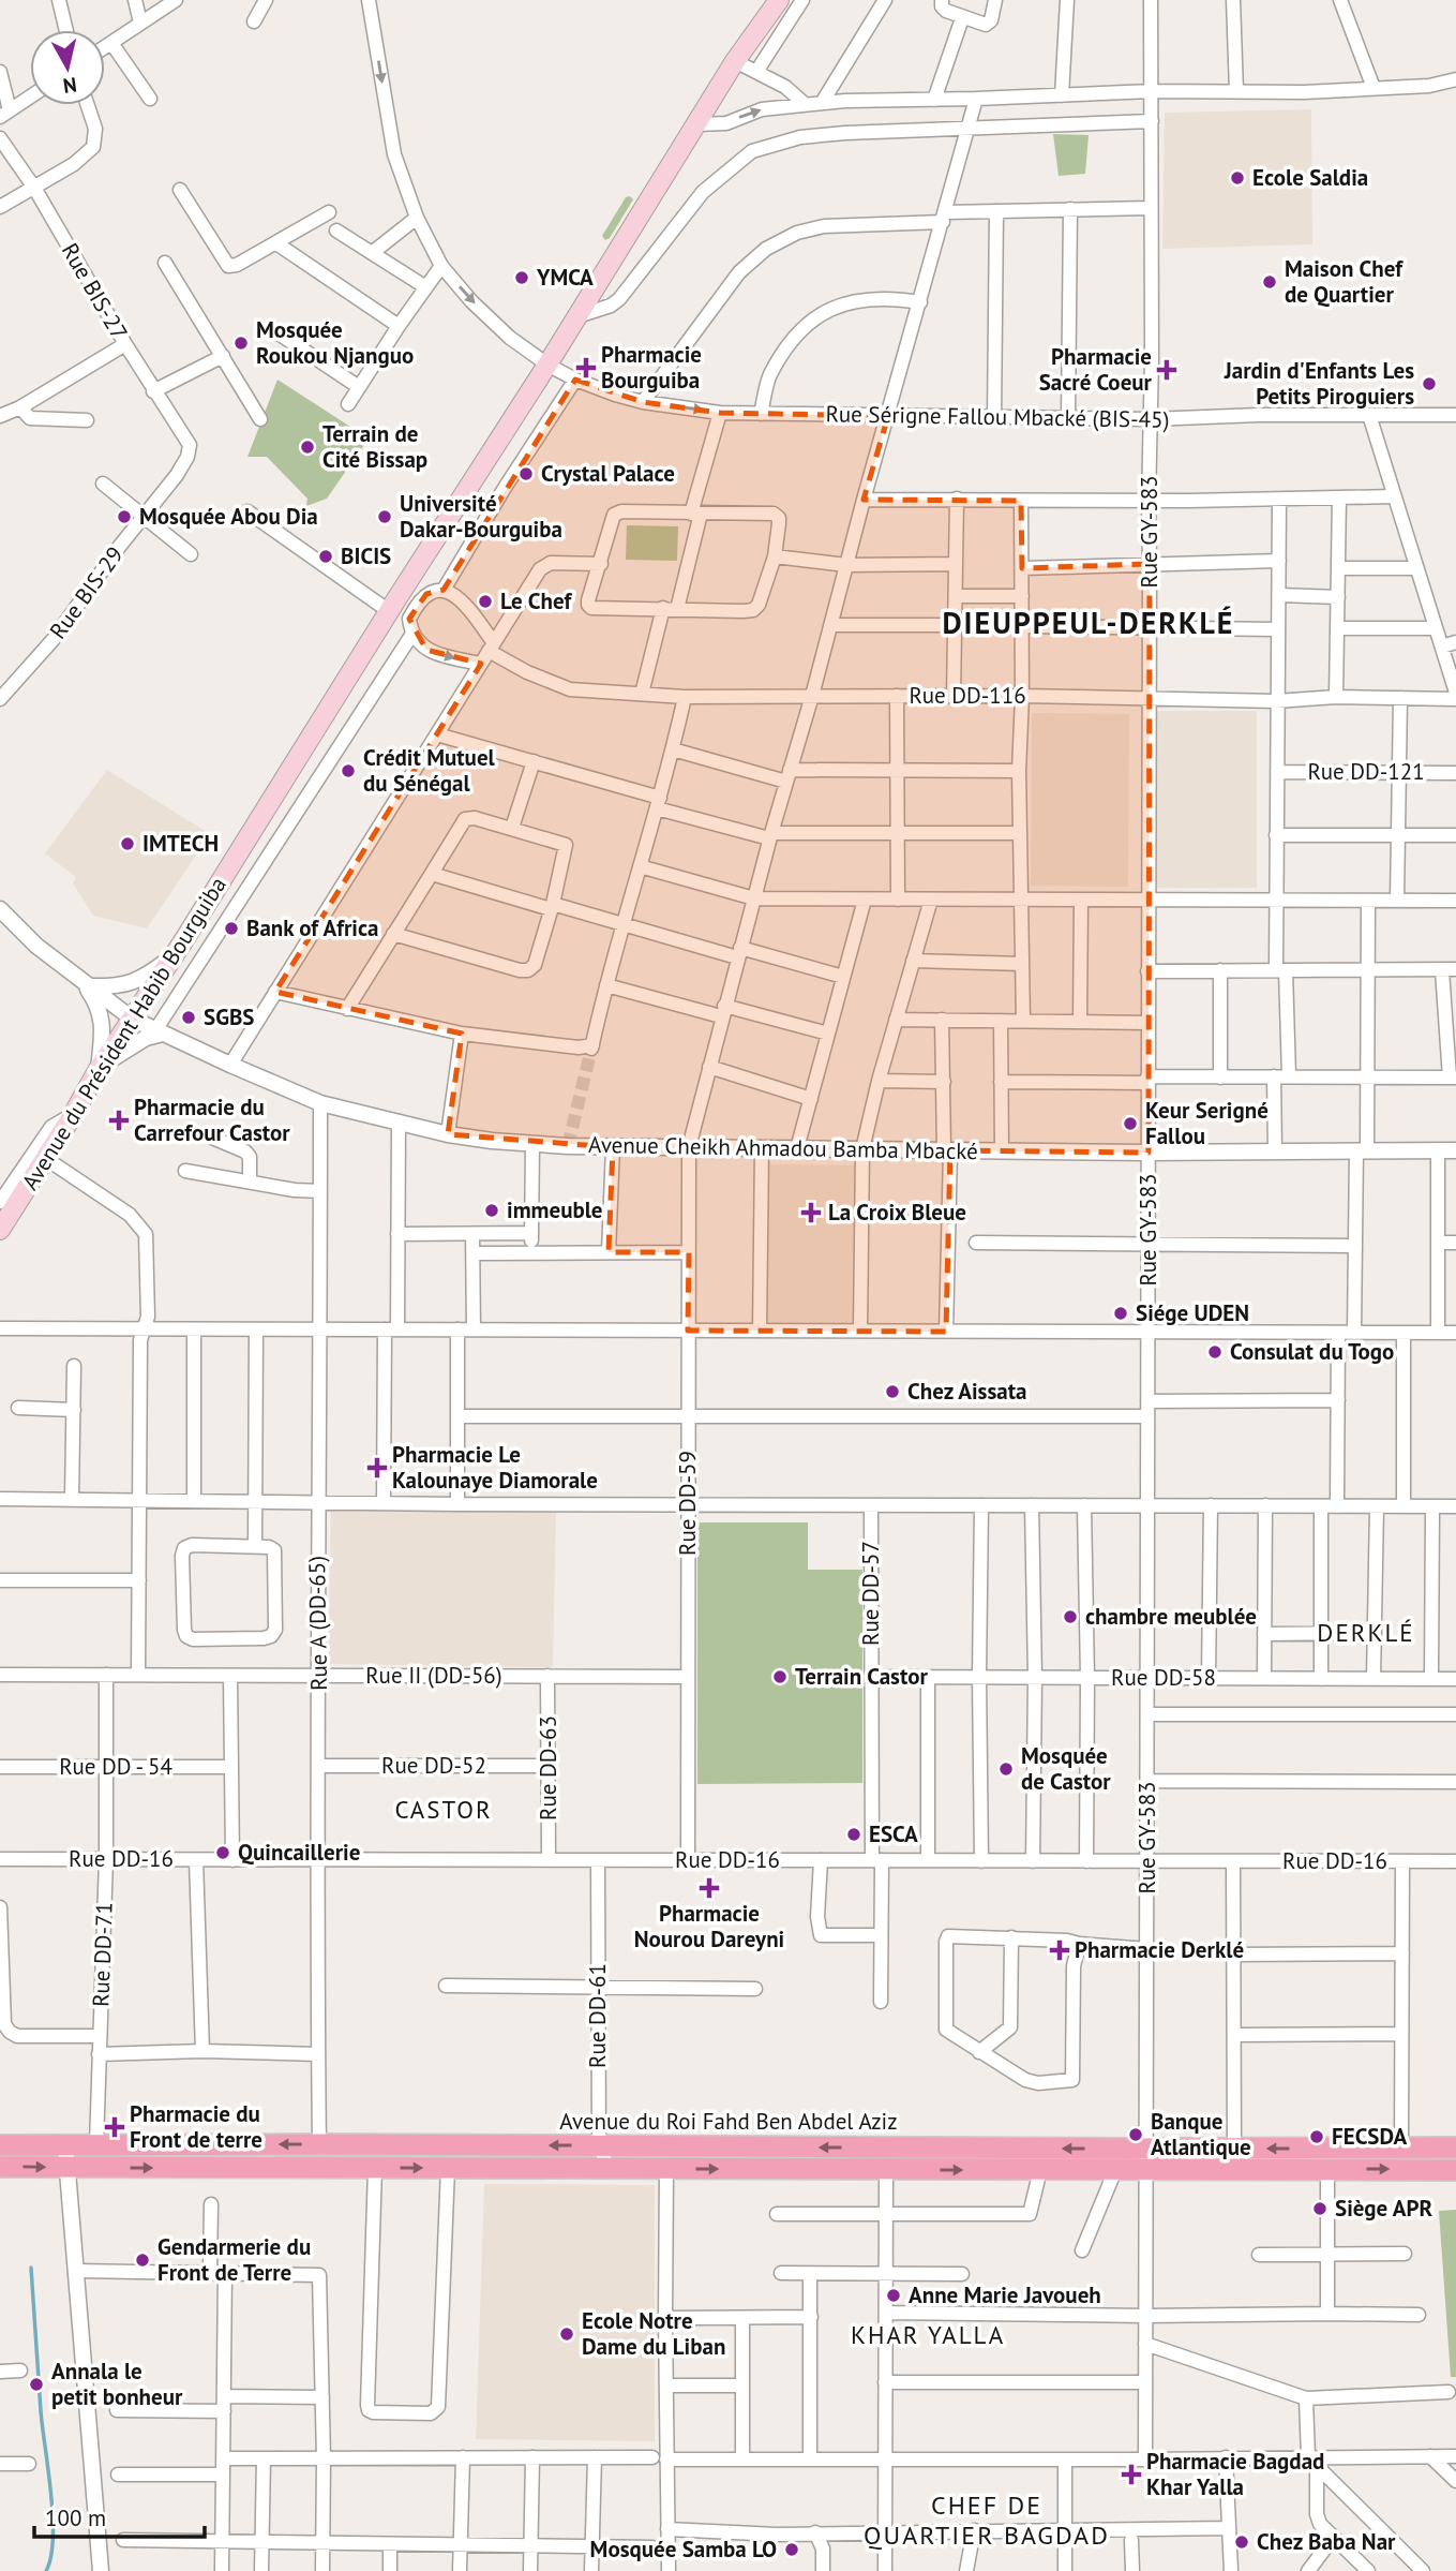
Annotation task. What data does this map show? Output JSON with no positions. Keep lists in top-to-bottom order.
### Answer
{
  "streets": {
    "main road": ["Avenue du Président Habib Bourguiba", "Avenue du Roi Fahd Ben Abdel Aziz"],
    "street": [
      "Rue BIS-27",
      "Rue Sérigne Fallou Mbacké (BIS-45)",
      "Rue GY-583",
      "Rue BIS-29",
      "Rue DD-116",
      "Rue DD-121",
      "Avenue Cheikh Ahmadou Bamba Mbacké",
      "Rue DD-59",
      "Rue DD-57",
      "Rue A (DD-65)",
      "Rue II (DD-56)",
      "Rue DD-58",
      "Rue DD-52",
      "Rue DD - 54",
      "Rue DD-63",
      "Rue DD-16",
      "Rue DD-71",
      "Rue DD-61"
    ]
  },
  "crossings": [
    ["Rue BIS-27", "Rue BIS-29"],
    ["Rue Sérigne Fallou Mbacké (BIS-45)", "Rue GY-583"],
    ["Rue Sérigne Fallou Mbacké (BIS-45)", "Avenue du Président Habib Bourguiba"],
    ["Rue Sérigne Fallou Mbacké (BIS-45)", "Rue DD-59"],
    ["Rue GY-583", "Rue DD-116"],
    ["Rue GY-583", "Avenue Cheikh Ahmadou Bamba Mbacké"],
    ["Rue GY-583", "Rue DD-58"],
    ["Rue GY-583", "Rue DD-16"],
    ["Rue GY-583", "Avenue du Roi Fahd Ben Abdel Aziz"],
    ["Rue DD-116", "Rue DD-59"],
    ["Avenue du Président Habib Bourguiba", "Avenue Cheikh Ahmadou Bamba Mbacké"],
    ["Avenue Cheikh Ahmadou Bamba Mbacké", "Rue DD-59"],
    ["Avenue Cheikh Ahmadou Bamba Mbacké", "Rue A (DD-65)"],
    ["Rue DD-59", "Rue II (DD-56)"],
    ["Rue DD-59", "Rue DD-16"],
    ["Rue DD-57", "Rue DD-58"],
    ["Rue DD-57", "Rue DD-16"],
    ["Rue A (DD-65)", "Rue II (DD-56)"],
    ["Rue A (DD-65)", "Rue DD-52"],
    ["Rue A (DD-65)", "Rue DD-16"],
    ["Rue A (DD-65)", "Avenue du Roi Fahd Ben Abdel Aziz"],
    ["Rue II (DD-56)", "Rue DD-63"],
    ["Rue II (DD-56)", "Rue DD-71"],
    ["Rue DD-52", "Rue DD-63"],
    ["Rue DD - 54", "Rue DD-71"],
    ["Rue DD-63", "Rue DD-16"],
    ["Rue DD-16", "Rue DD-71"],
    ["Rue DD-16", "Rue DD-61"],
    ["Rue DD-71", "Avenue du Roi Fahd Ben Abdel Aziz"],
    ["Rue DD-61", "Avenue du Roi Fahd Ben Abdel Aziz"]
  ],
  "districts": [
    "DIEUPPEUL-DERKLÉ",
    "DERKLÉ",
    "CASTOR",
    "KHAR YALLA",
    "CHEF DE QUARTIER BAGDAD"
  ],
  "places": {
    "other": [
      "Ecole Saldia",
      "YMCA",
      "Maison Chef de Quartier",
      "Mosquée Roukou Njanguo",
      "Jardin d'Enfants Les Petits Piroguiers",
      "Terrain de Cité Bissap",
      "Crystal Palace",
      "Mosquée Abou Dia",
      "Université Dakar-Bourguiba",
      "BICIS",
      "Le Chef",
      "Crédit Mutuel du Sénégal",
      "IMTECH",
      "Bank of Africa",
      "SGBS",
      "Keur Serigné Fallou",
      "immeuble",
      "Siége UDEN",
      "Consulat du Togo",
      "Chez Aissata",
      "chambre meublée",
      "Terrain Castor",
      "Mosquée de Castor",
      "ESCA",
      "Quincaillerie",
      "Banque Atlantique",
      "FECSDA",
      "Siège APR",
      "Gendarmerie du Front de Terre",
      "Anne Marie Javoueh",
      "Ecole Notre Dame du Liban",
      "Annala le petit bonheur",
      "Chez Baba Nar",
      "Mosquée Samba LO"
    ],
    "health": [
      "Pharmacie Bourguiba",
      "Pharmacie Sacré Coeur",
      "Pharmacie du Carrefour Castor",
      "La Croix Bleue",
      "Pharmacie Le Kalounaye Diamorale",
      "Pharmacie Nourou Dareyni",
      "Pharmacie Derklé",
      "Pharmacie du Front de terre",
      "Pharmacie Bagdad Khar Yalla"
    ]
  },
  "scale_bar": "100 m",
  "north": "bottom"
}
